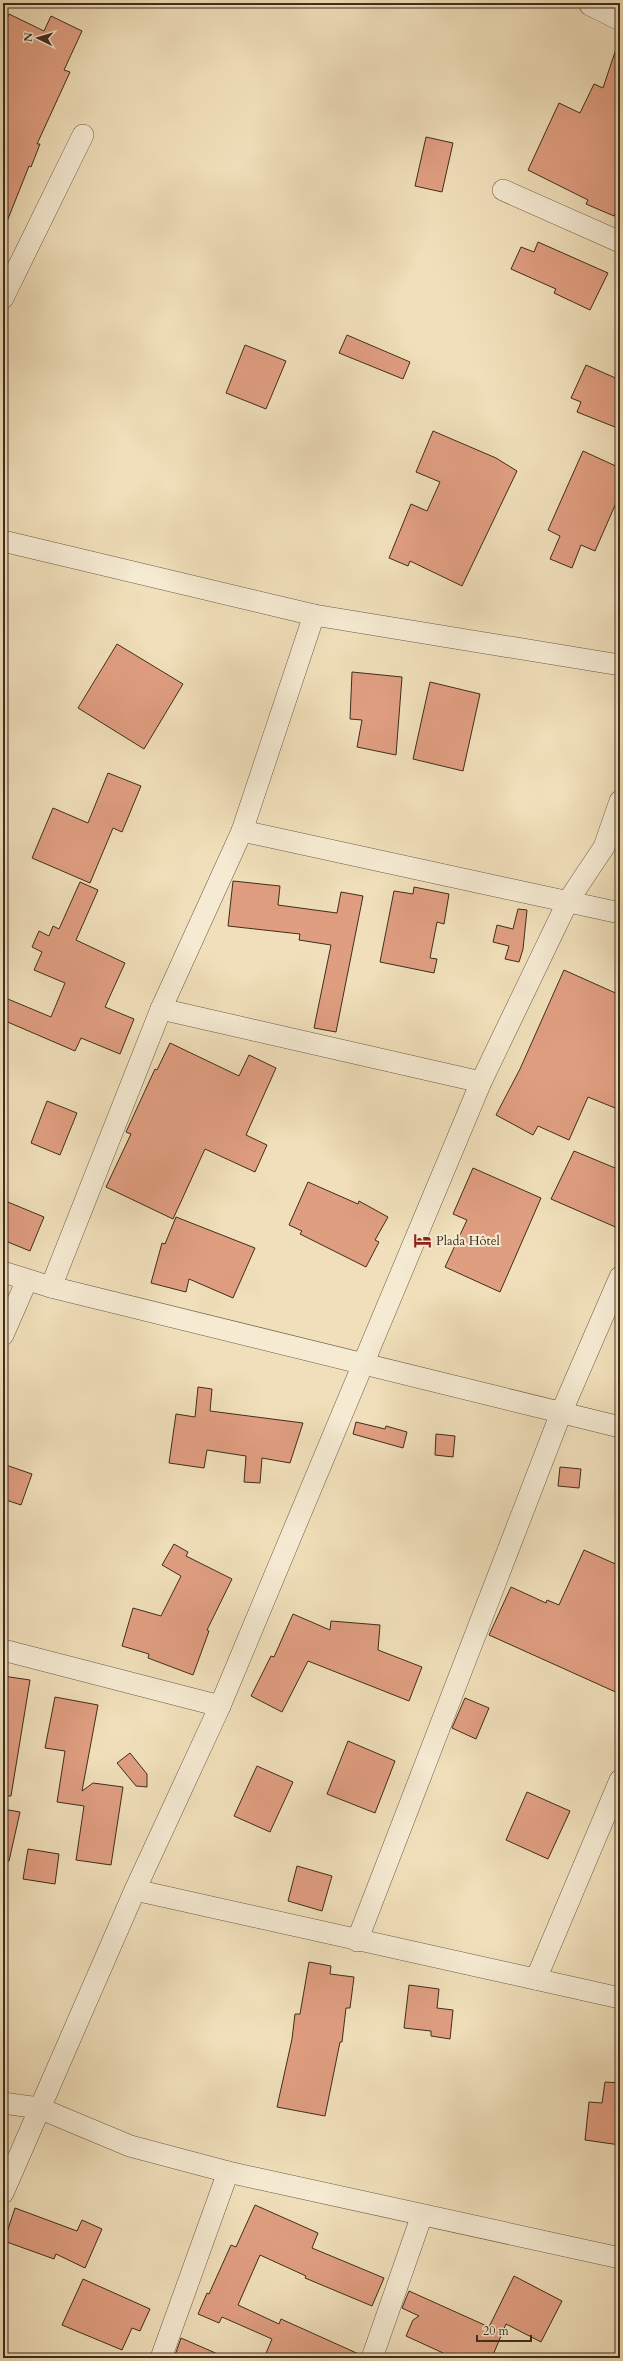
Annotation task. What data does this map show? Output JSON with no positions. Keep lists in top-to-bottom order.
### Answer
{
  "places": {
    "hotel": ["Plada Hôtel"]
  },
  "scale_bar": "20 m",
  "north": "left"
}
